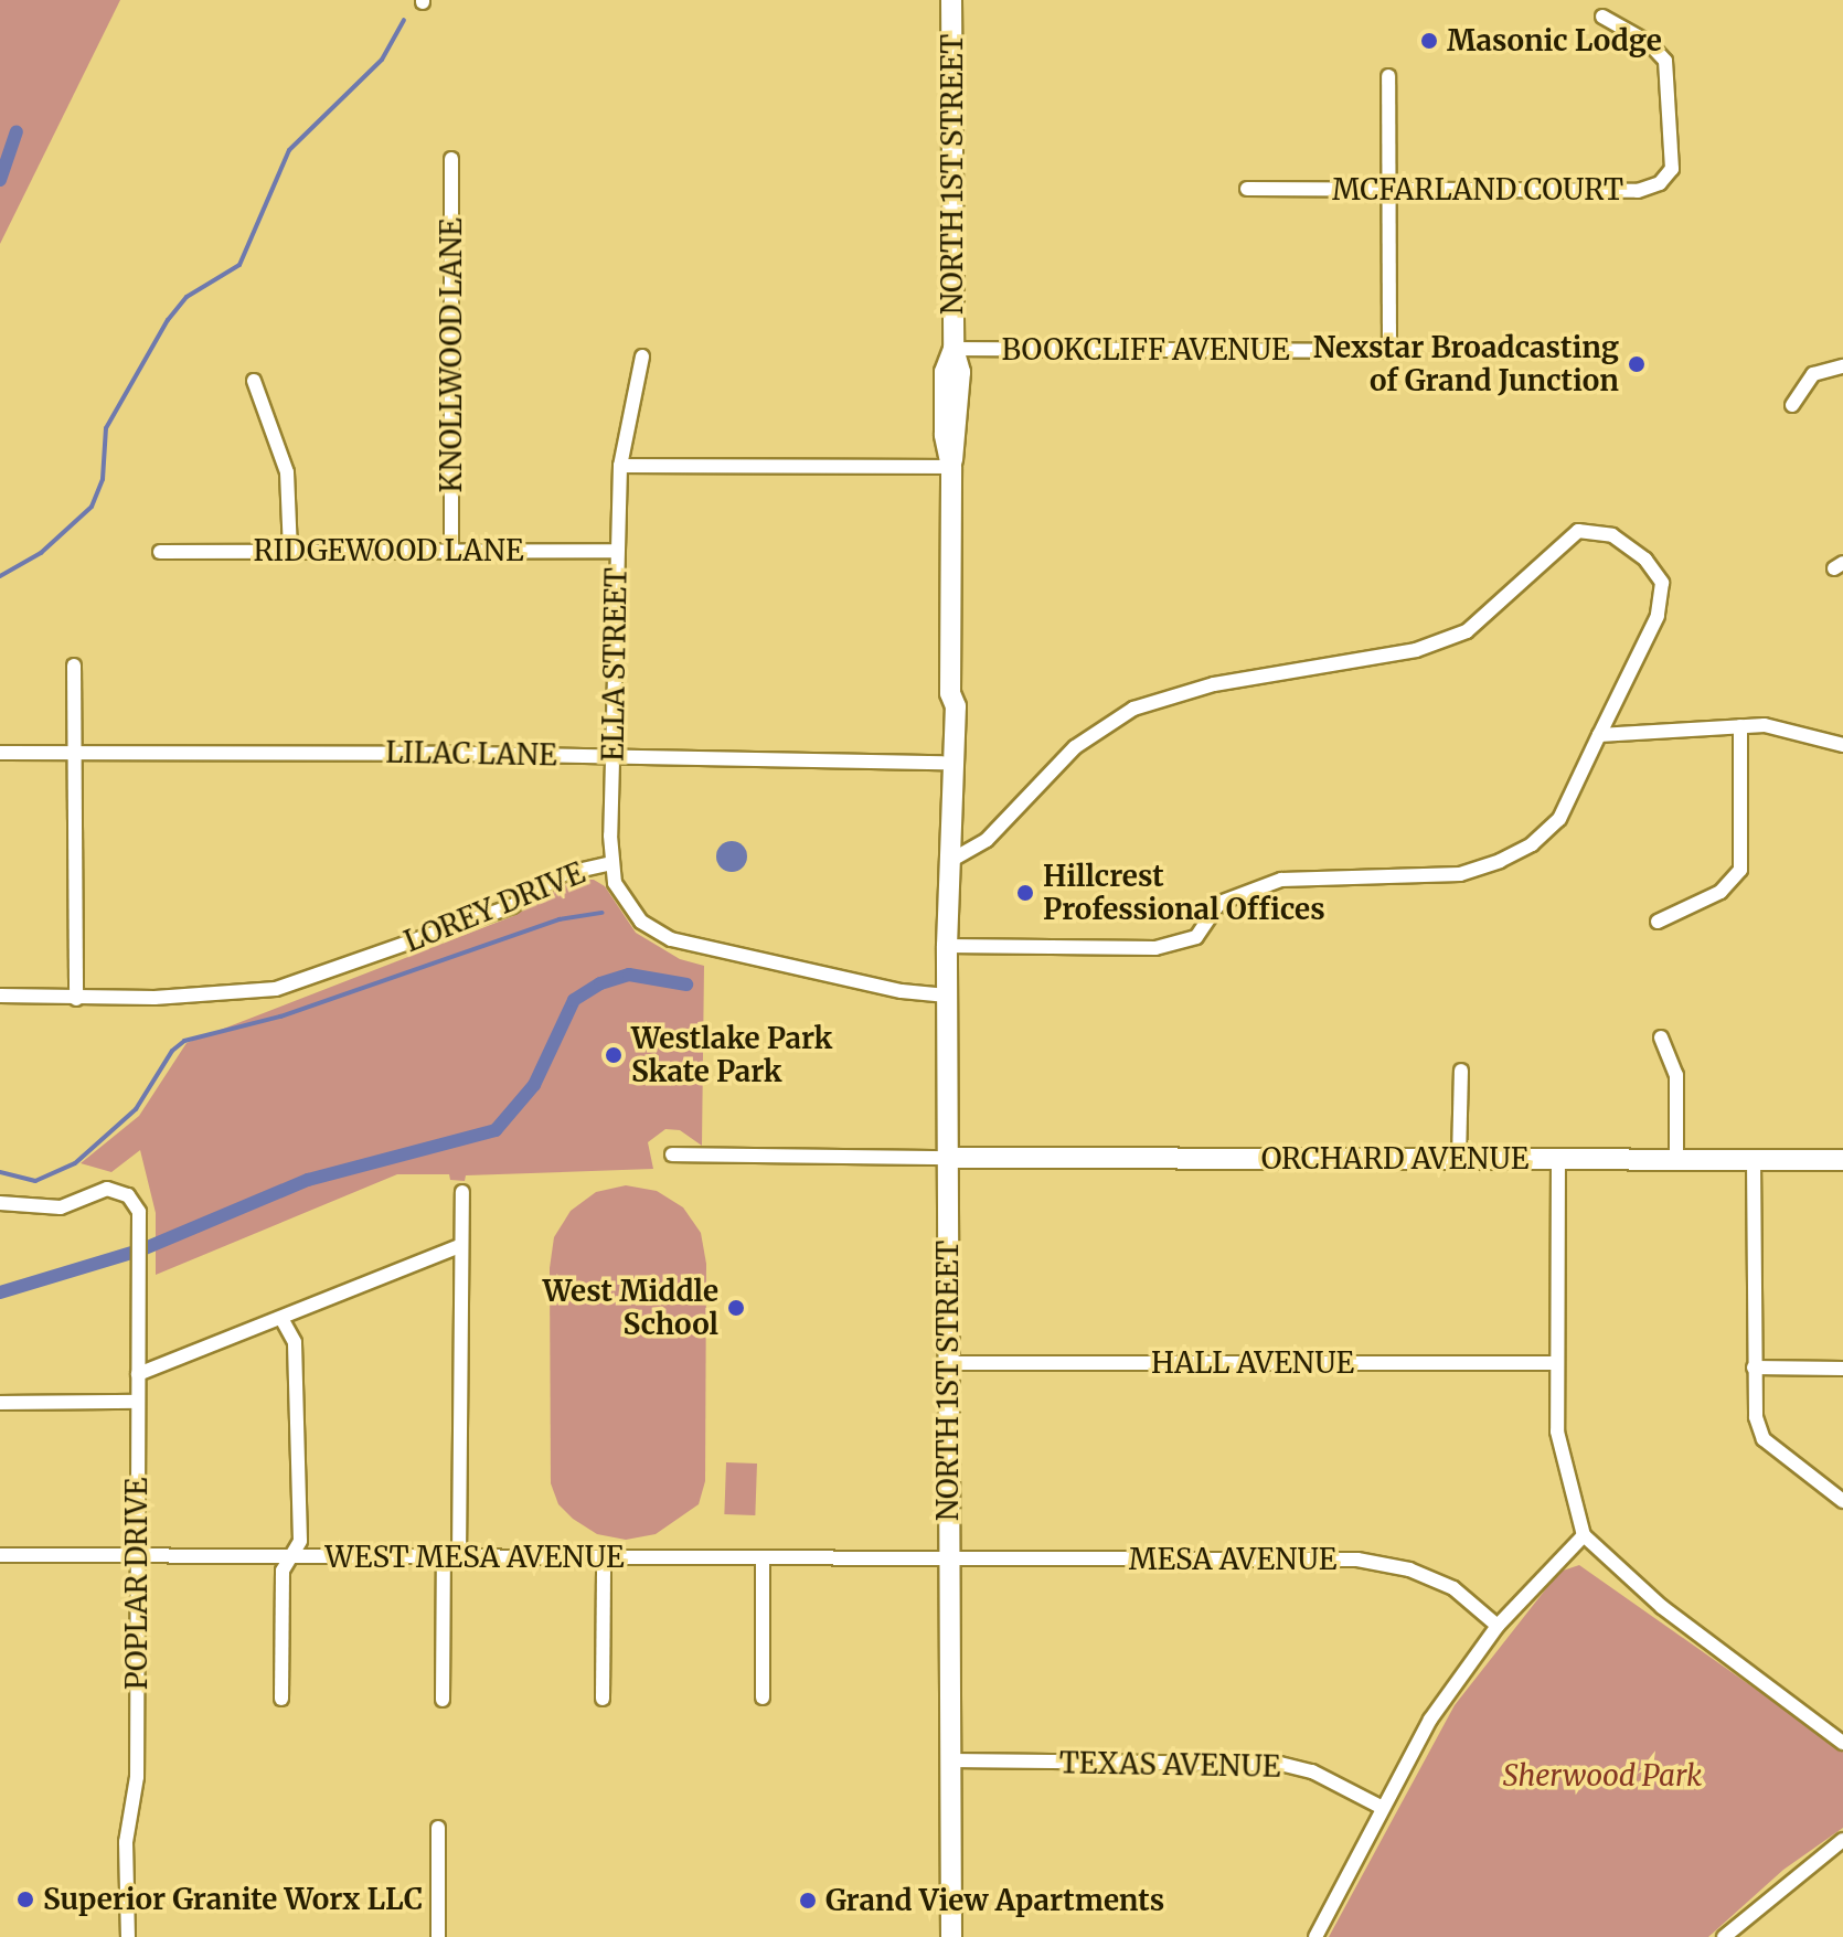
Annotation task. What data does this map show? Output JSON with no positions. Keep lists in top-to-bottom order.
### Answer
{
  "streets": {
    "main road": ["NORTH 1ST STREET", "ORCHARD AVENUE"],
    "street": [
      "MCFARLAND COURT",
      "BOOKCLIFF AVENUE",
      "KNOLLWOOD LANE",
      "RIDGEWOOD LANE",
      "ELLA STREET",
      "LILAC LANE",
      "LOREY DRIVE",
      "HALL AVENUE",
      "WEST MESA AVENUE",
      "MESA AVENUE",
      "POPLAR DRIVE",
      "TEXAS AVENUE"
    ]
  },
  "crossings": [
    ["NORTH 1ST STREET", "BOOKCLIFF AVENUE"],
    ["NORTH 1ST STREET", "LILAC LANE"],
    ["NORTH 1ST STREET", "LOREY DRIVE"],
    ["NORTH 1ST STREET", "ORCHARD AVENUE"],
    ["NORTH 1ST STREET", "HALL AVENUE"],
    ["NORTH 1ST STREET", "WEST MESA AVENUE"],
    ["NORTH 1ST STREET", "MESA AVENUE"],
    ["NORTH 1ST STREET", "TEXAS AVENUE"],
    ["MCFARLAND COURT", "BOOKCLIFF AVENUE"],
    ["KNOLLWOOD LANE", "RIDGEWOOD LANE"],
    ["RIDGEWOOD LANE", "ELLA STREET"],
    ["ELLA STREET", "LILAC LANE"],
    ["ELLA STREET", "LOREY DRIVE"],
    ["WEST MESA AVENUE", "MESA AVENUE"],
    ["WEST MESA AVENUE", "POPLAR DRIVE"]
  ],
  "parks": ["Sherwood Park"],
  "places": [
    "Masonic Lodge",
    "Nexstar Broadcasting of Grand Junction",
    "Hillcrest Professional Offices",
    "Westlake Park Skate Park",
    "West Middle School",
    "Superior Granite Worx LLC",
    "Grand View Apartments"
  ]
}
